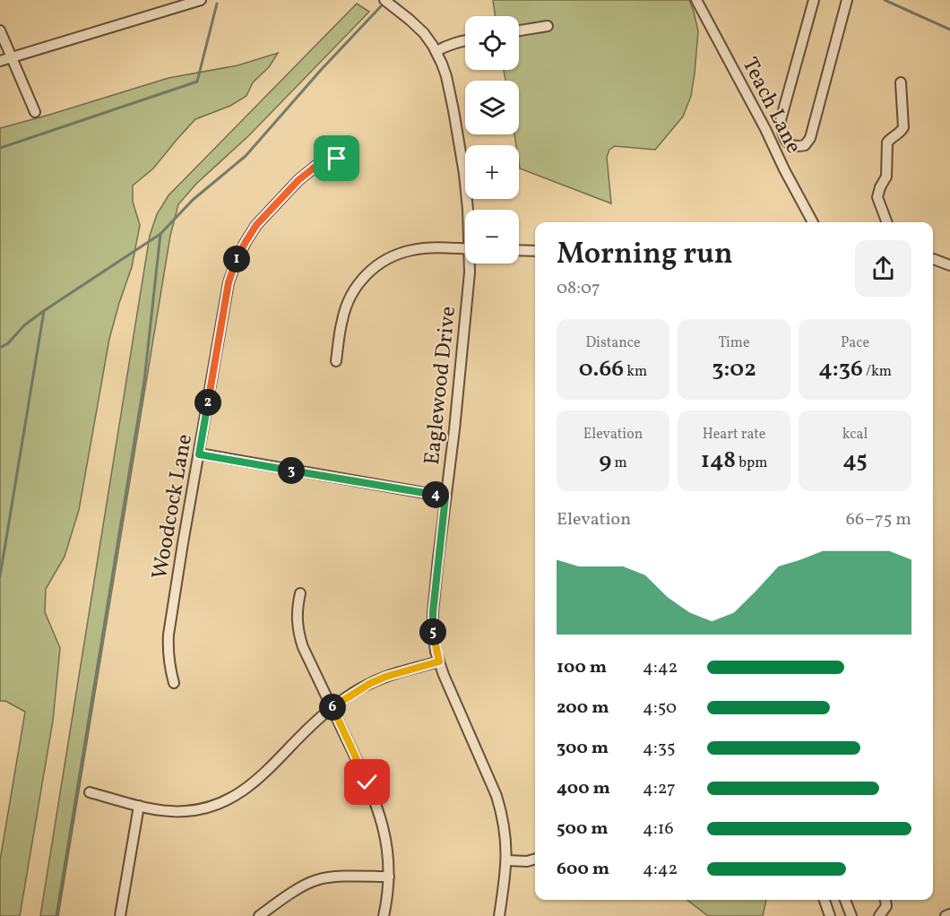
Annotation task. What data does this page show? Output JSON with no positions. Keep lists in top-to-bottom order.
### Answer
{
  "streets": {
    "street": ["Teach Lane", "Eaglewood Drive", "Woodcock Lane"]
  },
  "page": {
    "map_buttons": ["+", "−"],
    "heading": ["Morning run", "08:07"],
    "pins": [
      "1",
      "2",
      "3",
      "4",
      "5",
      "6"
    ],
    "stats": [
      ["Distance", "0.66 km"],
      ["Time", "3:02"],
      ["Pace", "4:36 /km"],
      ["Elevation", "9 m"],
      ["Heart rate", "148 bpm"],
      ["kcal", "45"]
    ],
    "chart": ["Elevation", "66–75 m"],
    "list": [
      {
        "name": "100 m",
        "note": "4:42"
      },
      {
        "name": "200 m",
        "note": "4:50"
      },
      {
        "name": "300 m",
        "note": "4:35"
      },
      {
        "name": "400 m",
        "note": "4:27"
      },
      {
        "name": "500 m",
        "note": "4:16"
      },
      {
        "name": "600 m",
        "note": "4:42"
      }
    ]
  }
}
